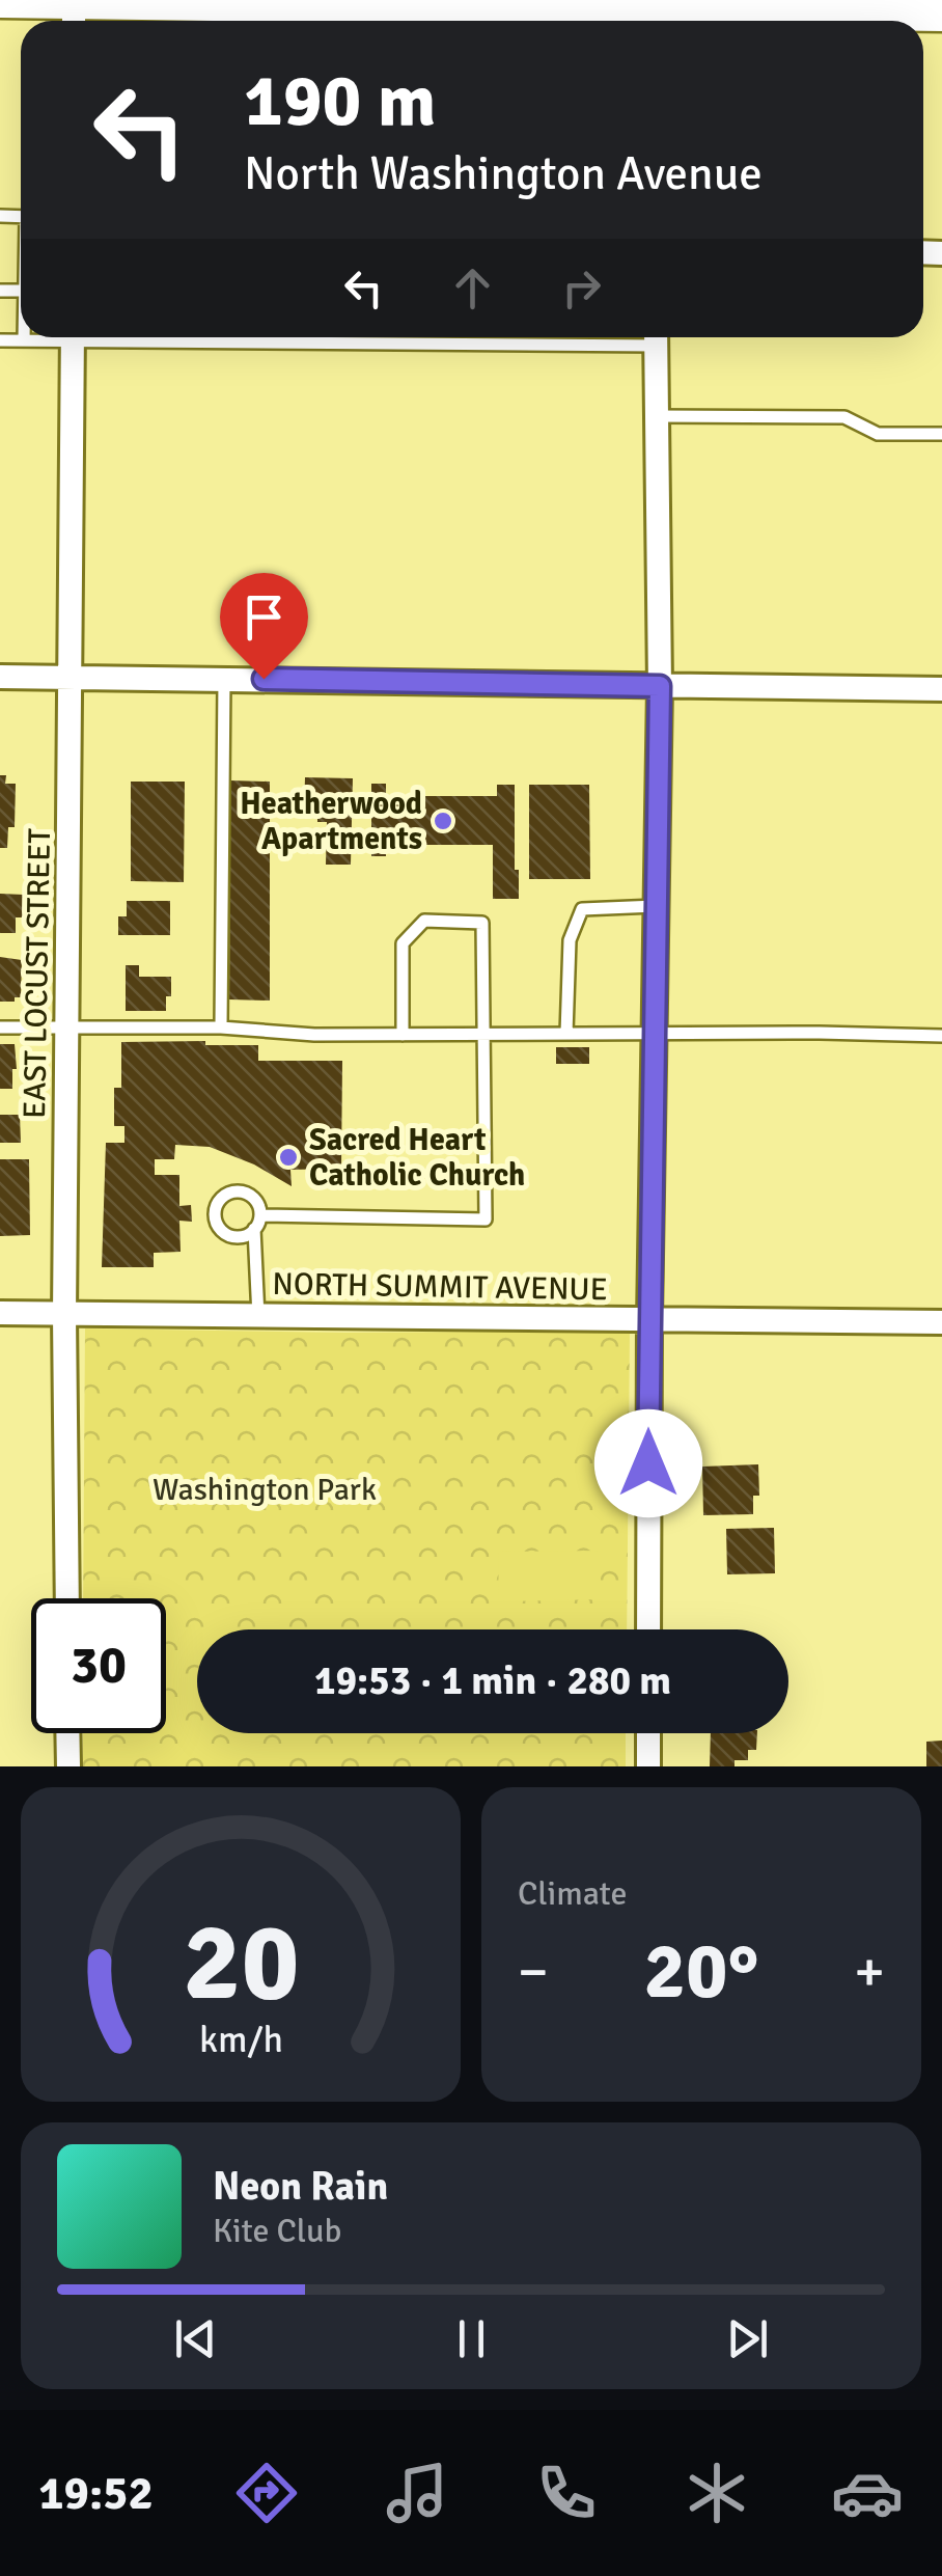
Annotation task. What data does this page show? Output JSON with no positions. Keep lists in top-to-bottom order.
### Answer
{
  "streets": {
    "street": ["EAST LOCUST STREET", "NORTH SUMMIT AVENUE"]
  },
  "crossings": [
    ["EAST LOCUST STREET", "NORTH SUMMIT AVENUE"]
  ],
  "parks": ["Washington Park"],
  "places": ["Heatherwood Apartments", "Sacred Heart Catholic Church"],
  "page": {
    "turn": ["190 m", "North Washington Avenue"],
    "limit": "30",
    "trip": "19:53 · 1 min · 280 m",
    "tile": "Climate",
    "heat": ["−", "20°", "+"],
    "song": ["Neon Rain", "Kite Club"],
    "tabs": "19:52",
    "gauge": ["20", "km/h"]
  }
}
